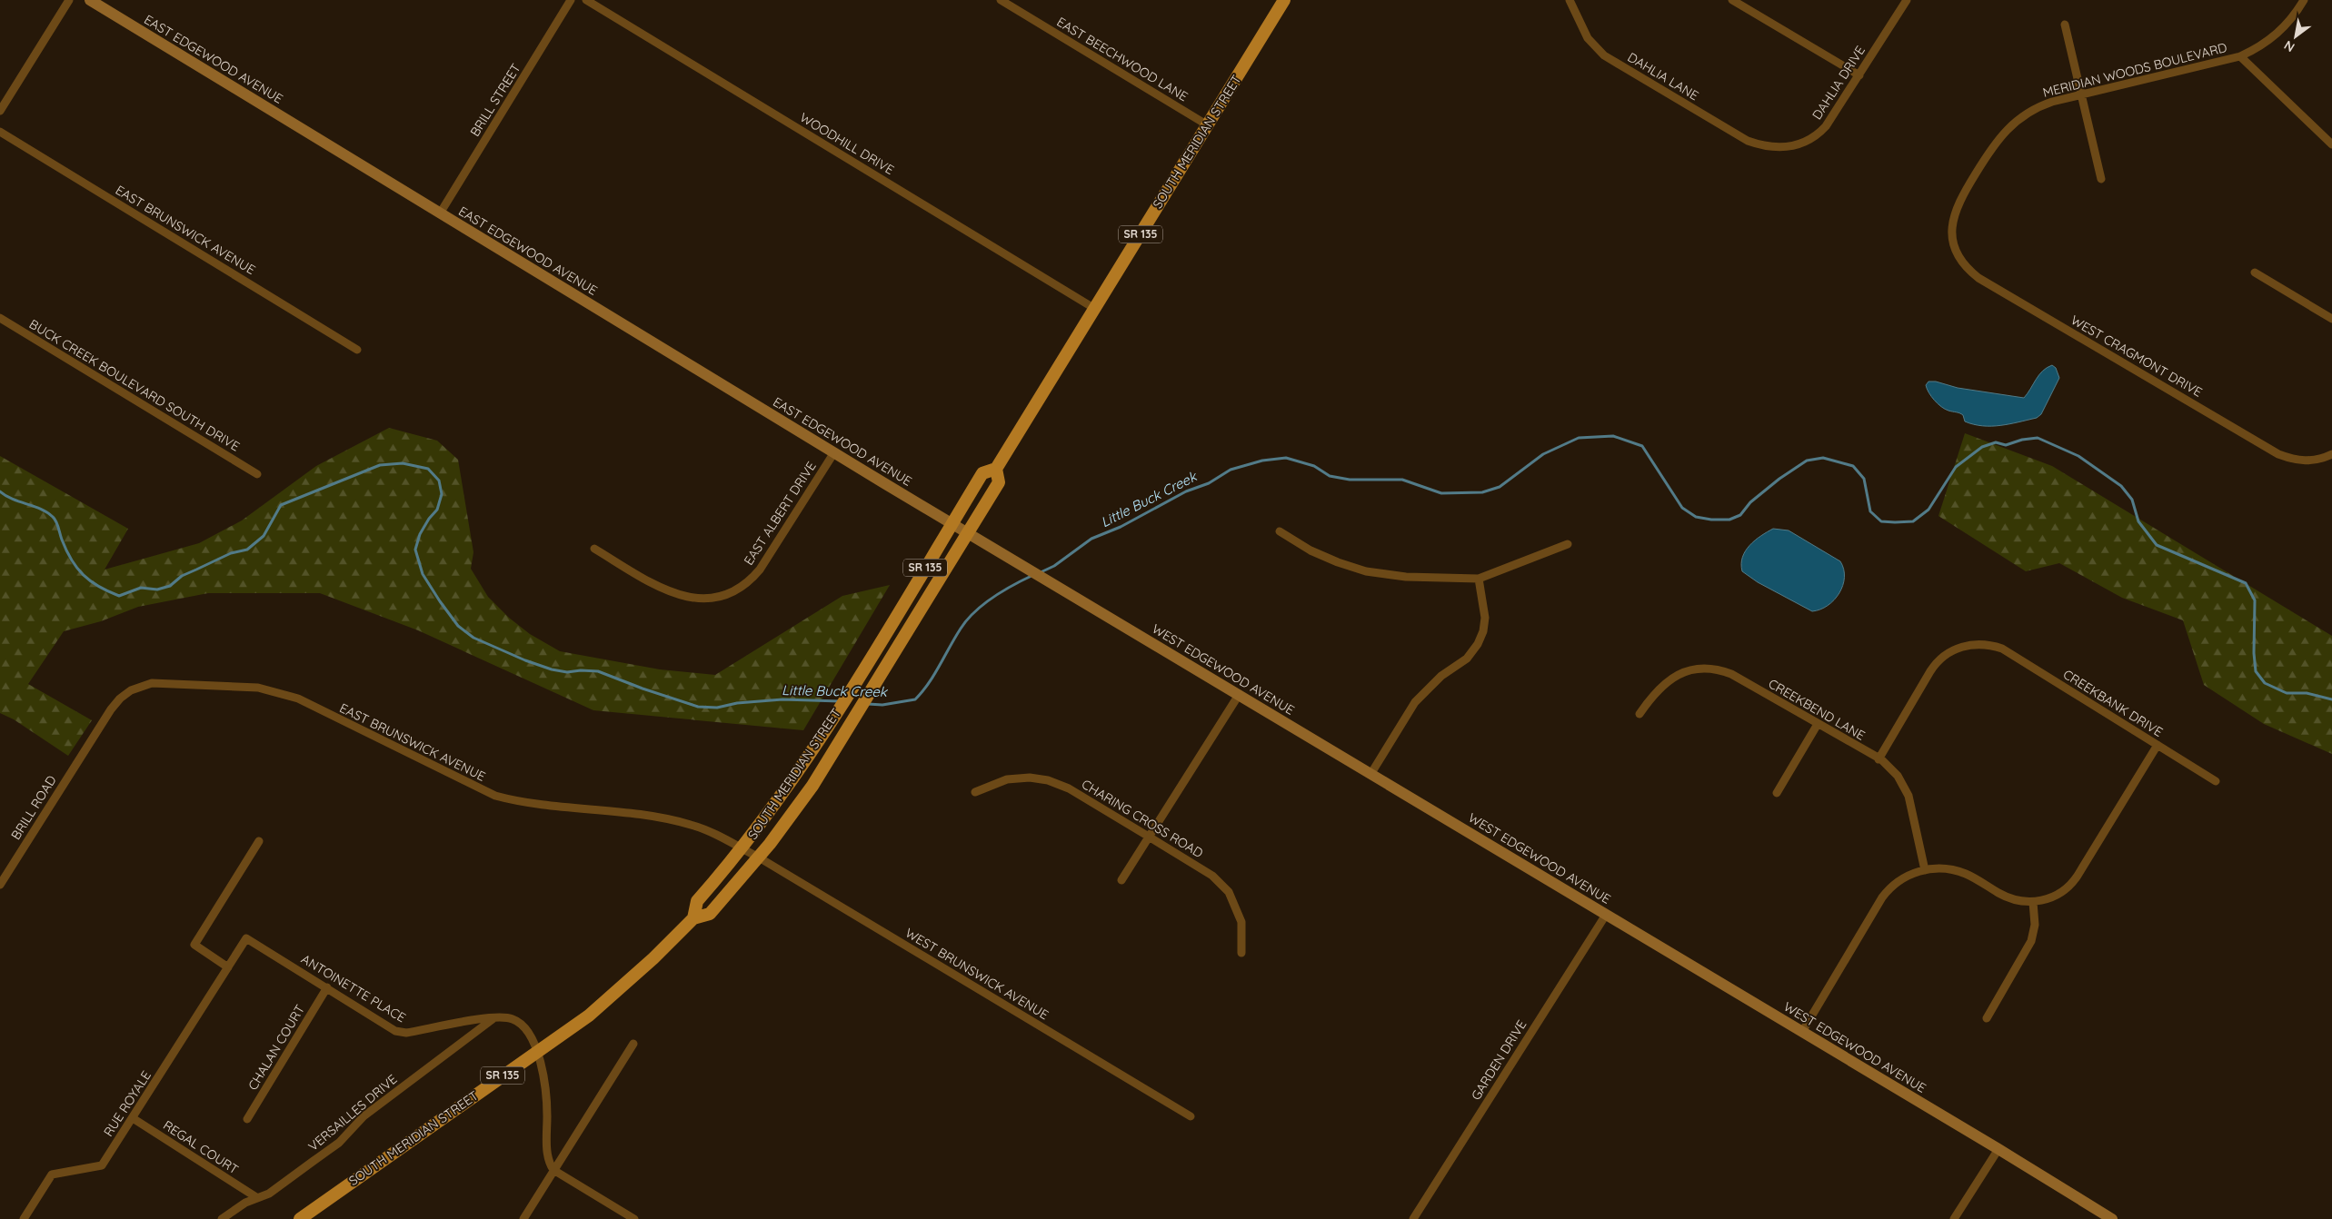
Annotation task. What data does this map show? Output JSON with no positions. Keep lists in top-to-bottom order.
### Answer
{
  "streets": {
    "main road": [
      "EAST EDGEWOOD AVENUE",
      "SOUTH MERIDIAN STREET",
      "SR 135",
      "WEST EDGEWOOD AVENUE"
    ],
    "street": [
      "EAST BEECHWOOD LANE",
      "MERIDIAN WOODS BOULEVARD",
      "DAHLIA LANE",
      "DAHLIA DRIVE",
      "BRILL STREET",
      "WOODHILL DRIVE",
      "EAST BRUNSWICK AVENUE",
      "WEST CRAGMONT DRIVE",
      "BUCK CREEK BOULEVARD SOUTH DRIVE",
      "EAST ALBERT DRIVE",
      "CREEKBANK DRIVE",
      "CREEKBEND LANE",
      "BRILL ROAD",
      "CHARING CROSS ROAD",
      "WEST BRUNSWICK AVENUE",
      "ANTOINETTE PLACE",
      "CHALAN COURT",
      "GARDEN DRIVE",
      "RUE ROYALE",
      "VERSAILLES DRIVE",
      "REGAL COURT"
    ]
  },
  "crossings": [
    ["EAST EDGEWOOD AVENUE", "BRILL STREET"],
    ["EAST EDGEWOOD AVENUE", "SOUTH MERIDIAN STREET"],
    ["EAST EDGEWOOD AVENUE", "EAST ALBERT DRIVE"],
    ["EAST EDGEWOOD AVENUE", "WEST EDGEWOOD AVENUE"],
    ["EAST BEECHWOOD LANE", "SOUTH MERIDIAN STREET"],
    ["MERIDIAN WOODS BOULEVARD", "WEST CRAGMONT DRIVE"],
    ["DAHLIA LANE", "DAHLIA DRIVE"],
    ["SOUTH MERIDIAN STREET", "WOODHILL DRIVE"],
    ["SOUTH MERIDIAN STREET", "EAST BRUNSWICK AVENUE"],
    ["SOUTH MERIDIAN STREET", "WEST EDGEWOOD AVENUE"],
    ["SOUTH MERIDIAN STREET", "WEST BRUNSWICK AVENUE"],
    ["SOUTH MERIDIAN STREET", "ANTOINETTE PLACE"],
    ["EAST BRUNSWICK AVENUE", "BRILL ROAD"],
    ["EAST BRUNSWICK AVENUE", "WEST BRUNSWICK AVENUE"],
    ["WEST EDGEWOOD AVENUE", "GARDEN DRIVE"],
    ["CREEKBANK DRIVE", "CREEKBEND LANE"],
    ["ANTOINETTE PLACE", "CHALAN COURT"],
    ["ANTOINETTE PLACE", "RUE ROYALE"],
    ["ANTOINETTE PLACE", "VERSAILLES DRIVE"],
    ["RUE ROYALE", "REGAL COURT"],
    ["VERSAILLES DRIVE", "REGAL COURT"]
  ],
  "water": ["Little Buck Creek"],
  "north": "bottom left"
}
